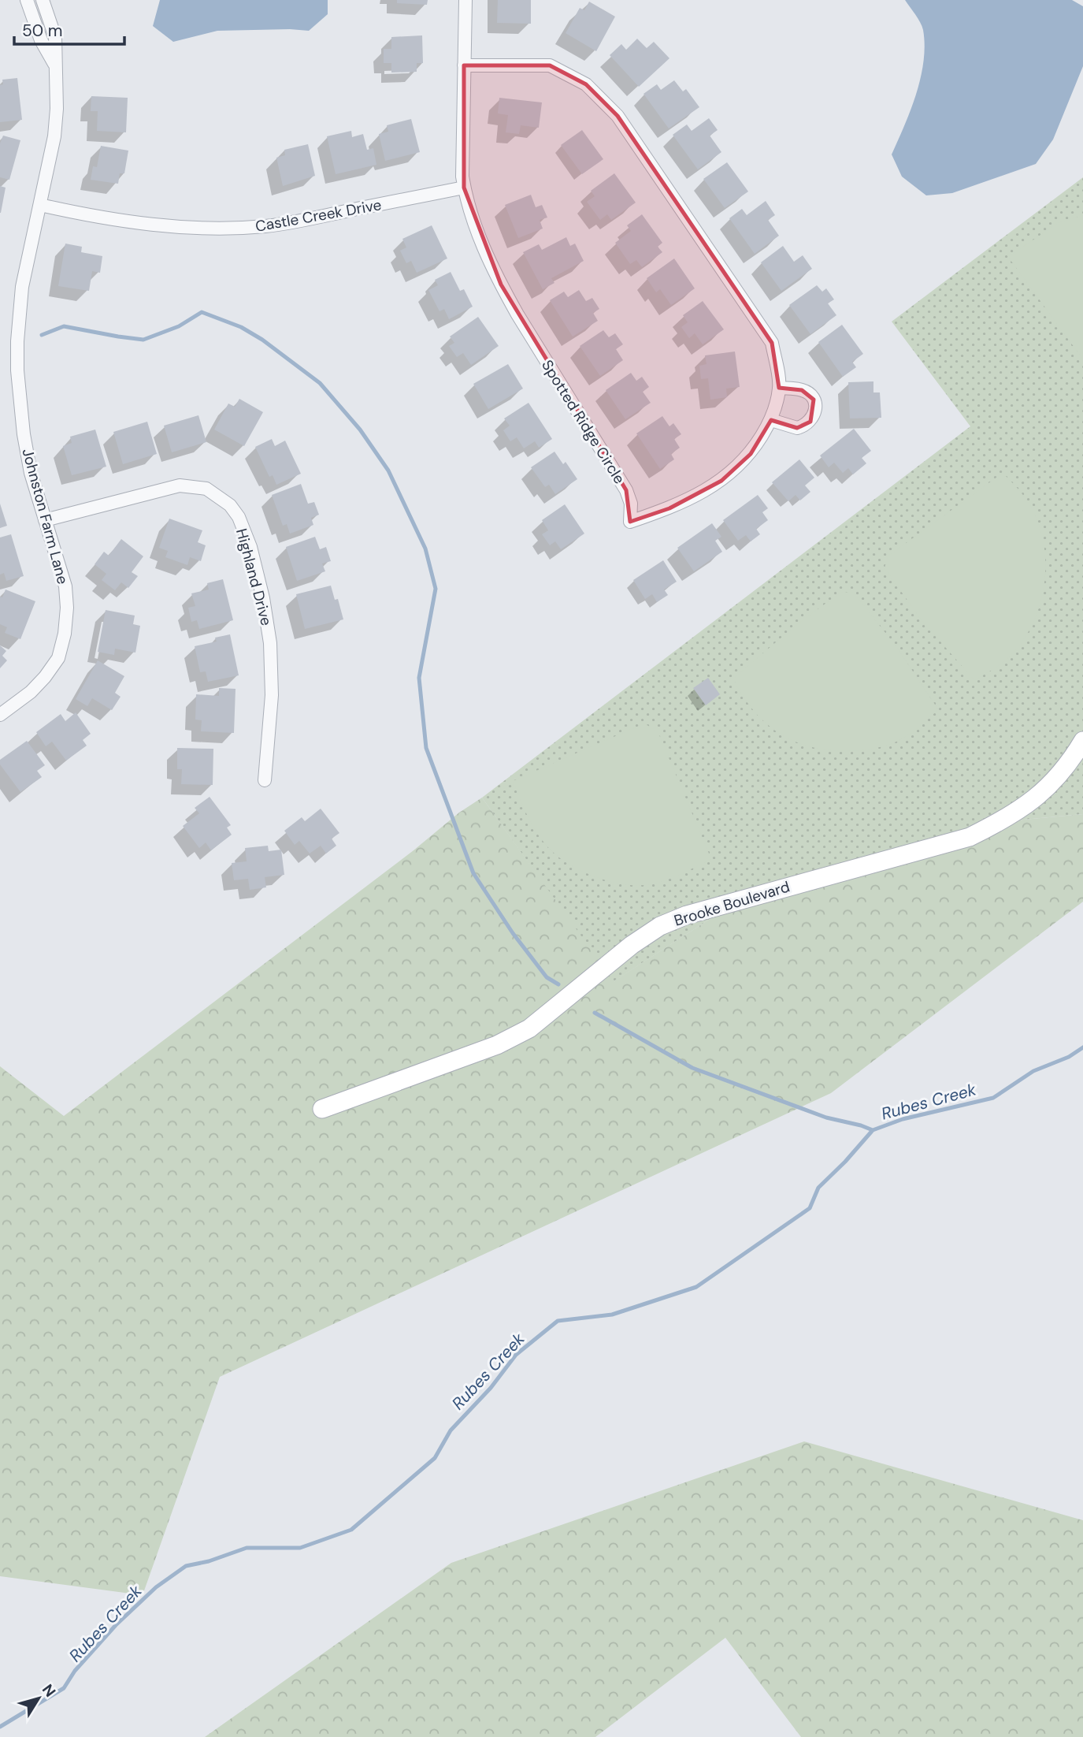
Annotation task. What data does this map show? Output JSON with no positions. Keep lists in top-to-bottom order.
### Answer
{
  "streets": {
    "street": [
      "Castle Creek Drive",
      "Spotted Ridge Circle",
      "Johnston Farm Lane",
      "Highland Drive",
      "Brooke Boulevard"
    ]
  },
  "crossings": [
    ["Castle Creek Drive", "Spotted Ridge Circle"],
    ["Castle Creek Drive", "Johnston Farm Lane"],
    ["Johnston Farm Lane", "Highland Drive"]
  ],
  "water": ["Rubes Creek"],
  "scale_bar": "50 m",
  "north": "top right"
}
